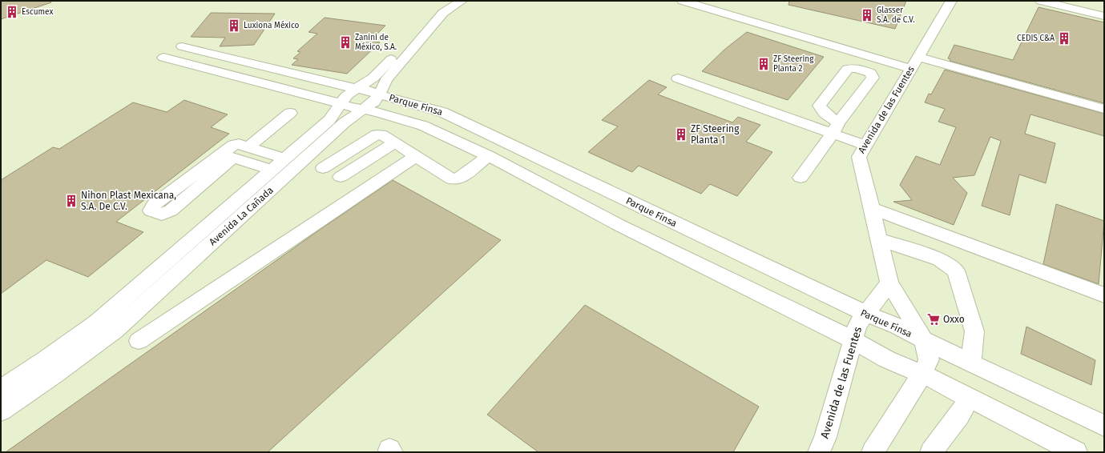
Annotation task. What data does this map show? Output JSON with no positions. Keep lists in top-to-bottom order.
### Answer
{
  "streets": {
    "street": ["Parque Finsa", "Avenida de las Fuentes", "Avenida La Cañada"]
  },
  "crossings": [
    ["Parque Finsa", "Avenida de las Fuentes"],
    ["Parque Finsa", "Avenida La Cañada"]
  ],
  "places": {
    "building": [
      "Escumex",
      "Glasser S.A. de C.V.",
      "Luxiona México",
      "CEDIS C&A",
      "Zanini de México, S.A.",
      "ZF Steering Planta 2",
      "ZF Steering Planta 1",
      "Nihon Plast Mexicana, S.A. De C.V."
    ],
    "supermarket": ["Oxxo"]
  }
}
